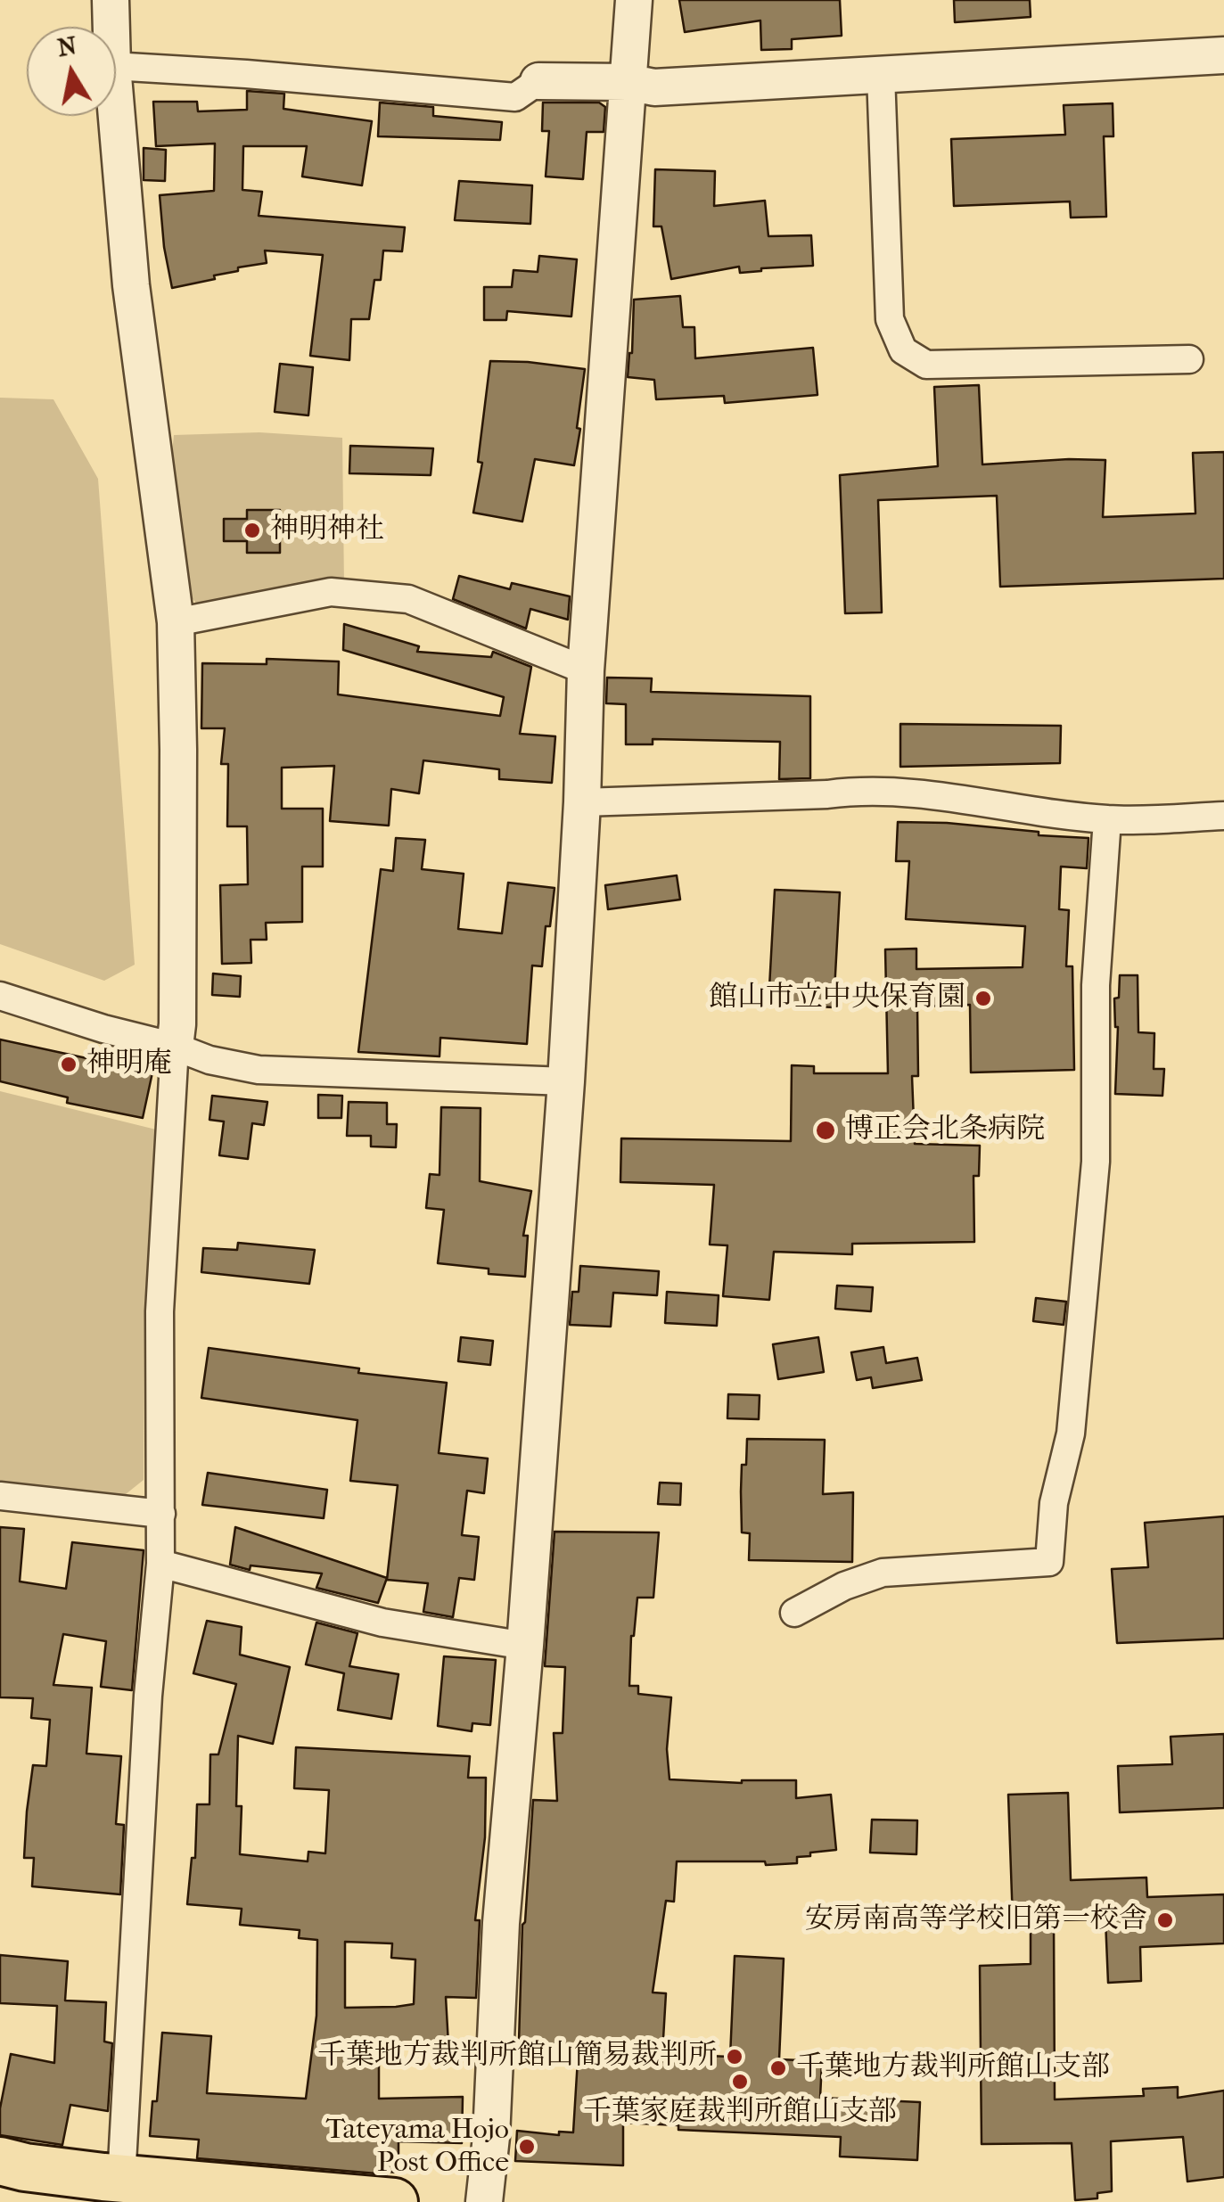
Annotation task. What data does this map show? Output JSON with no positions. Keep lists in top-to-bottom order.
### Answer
{
  "places": [
    "神明神社",
    "館山市立中央保育園",
    "神明庵",
    "博正会北条病院",
    "安房南高等学校旧第一校舎",
    "千葉地方裁判所館山簡易裁判所",
    "千葉地方裁判所館山支部",
    "千葉家庭裁判所館山支部",
    "Tateyama Hojo Post Office"
  ],
  "north": "top"
}
